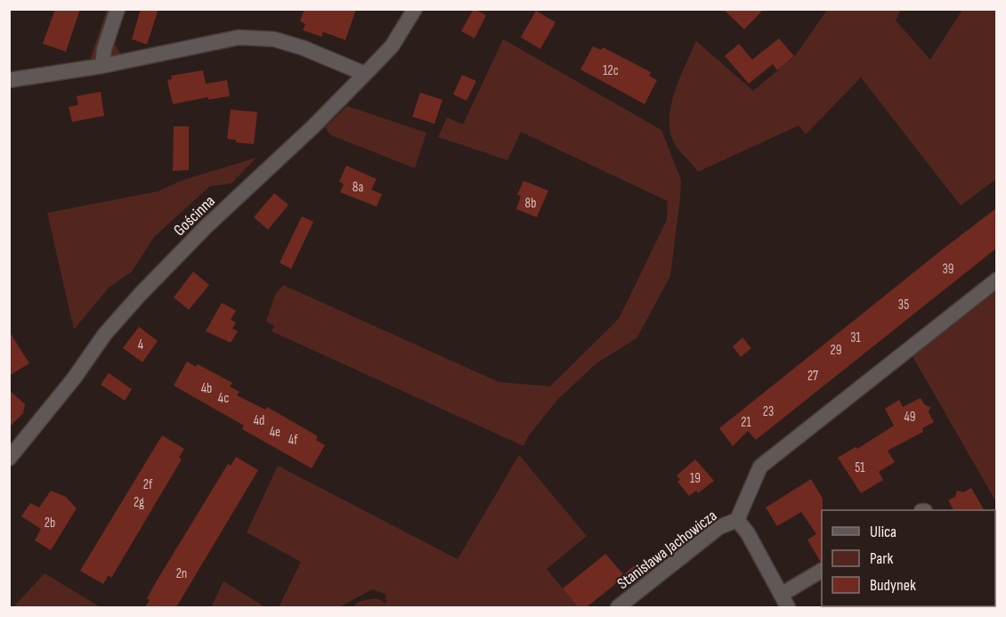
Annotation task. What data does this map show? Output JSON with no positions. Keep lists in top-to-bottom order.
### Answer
{
  "streets": {
    "street": ["Gościnna", "Stanisława Jachowicza"]
  },
  "house_numbers": [
    "12c",
    "8a",
    "8b",
    "39",
    "35",
    "31",
    "4",
    "29",
    "27",
    "4b",
    "4c",
    "23",
    "49",
    "4d",
    "21",
    "4e",
    "4f",
    "51",
    "19",
    "2f",
    "2g",
    "2b",
    "2n"
  ],
  "legend": ["Ulica", "Park", "Budynek"]
}
